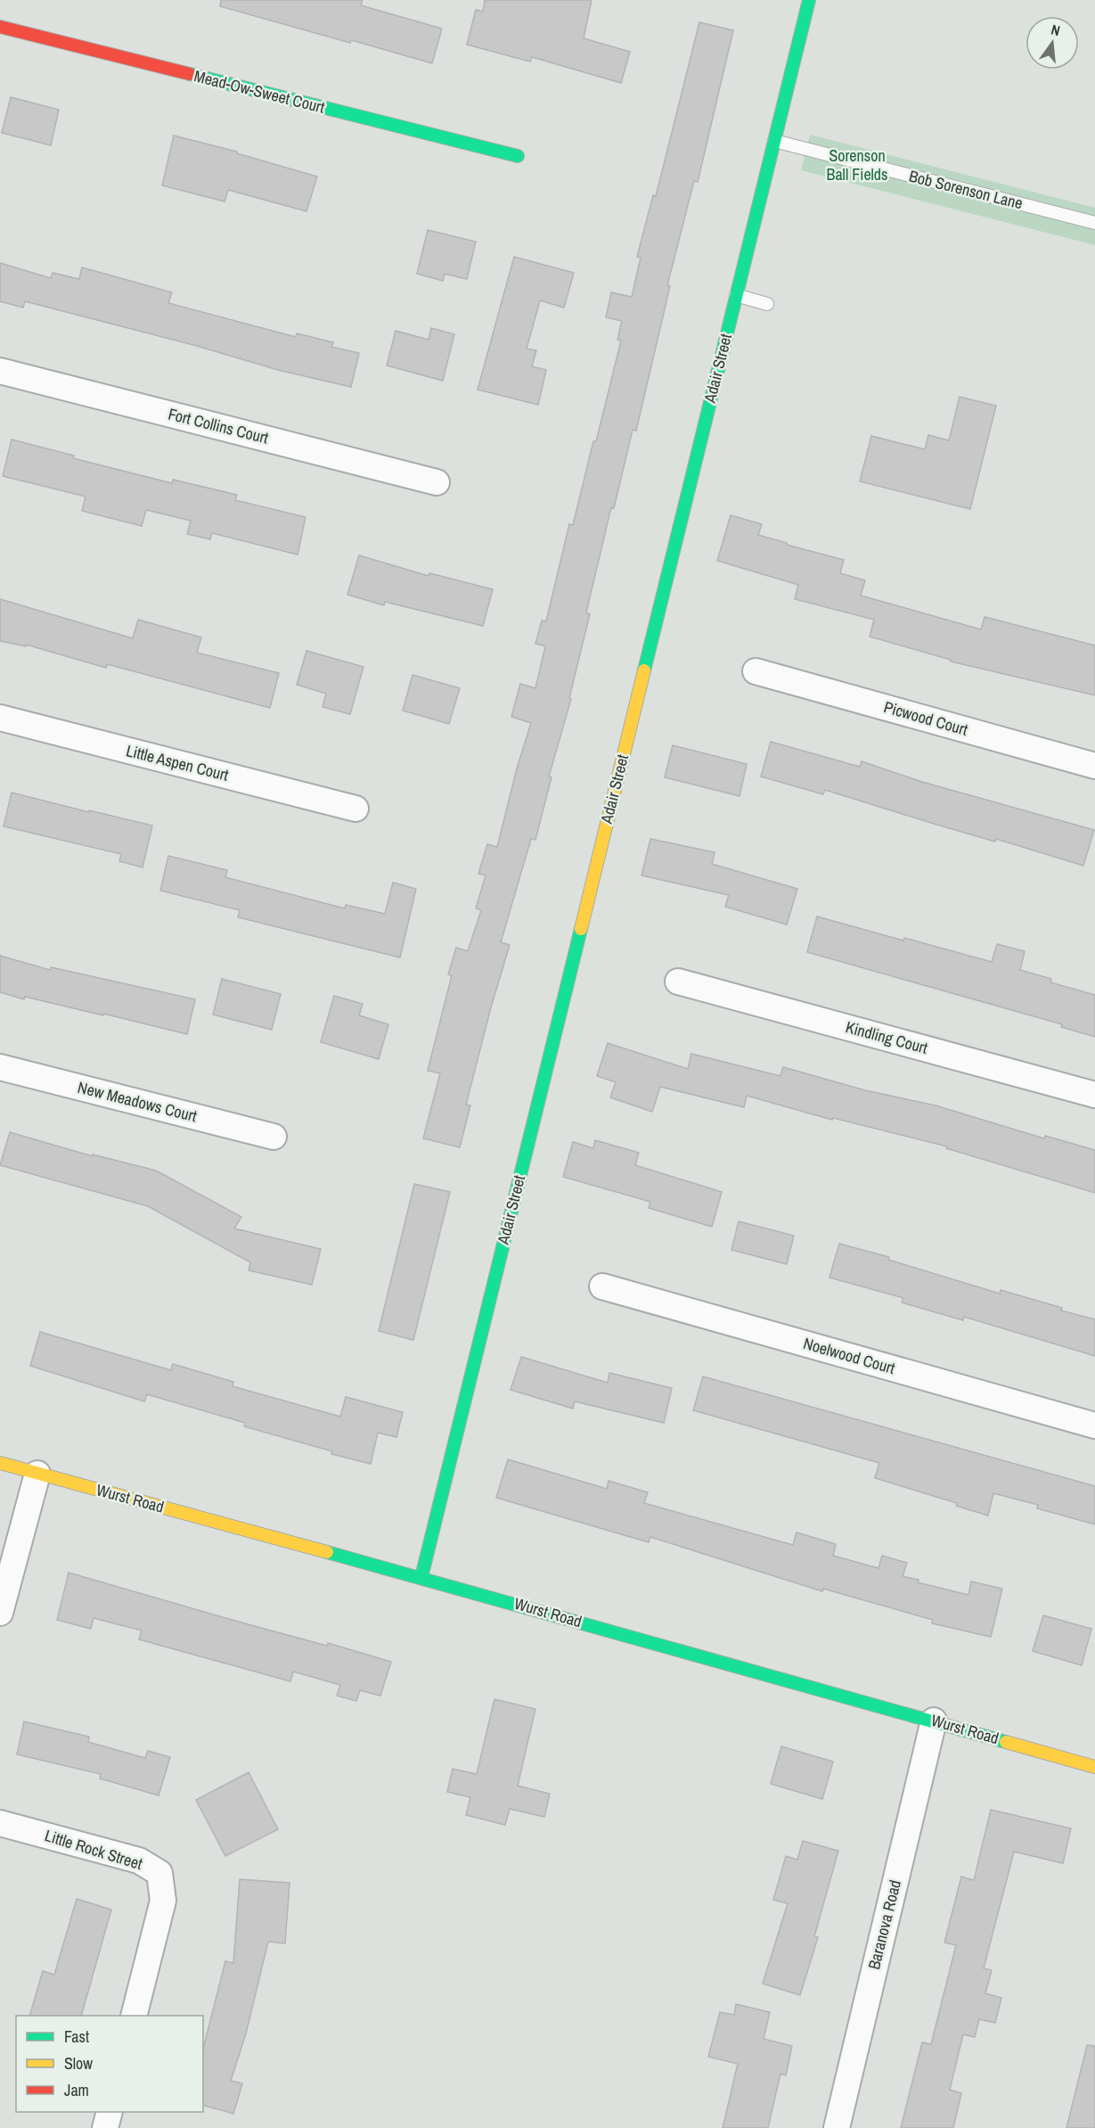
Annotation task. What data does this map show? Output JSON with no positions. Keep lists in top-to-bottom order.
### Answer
{
  "streets": {
    "street": [
      "Mead-Ow-Sweet Court",
      "Adair Street",
      "Fort Collins Court",
      "Picwood Court",
      "Little Aspen Court",
      "Kindling Court",
      "New Meadows Court",
      "Noelwood Court",
      "Wurst Road",
      "Little Rock Street",
      "Baranova Road"
    ],
    "lane": ["Bob Sorenson Lane"]
  },
  "crossings": [
    ["Bob Sorenson Lane", "Adair Street"],
    ["Adair Street", "Wurst Road"],
    ["Wurst Road", "Baranova Road"]
  ],
  "parks": ["Sorenson Ball Fields"],
  "legend": ["Fast", "Slow", "Jam"],
  "north": "top"
}
